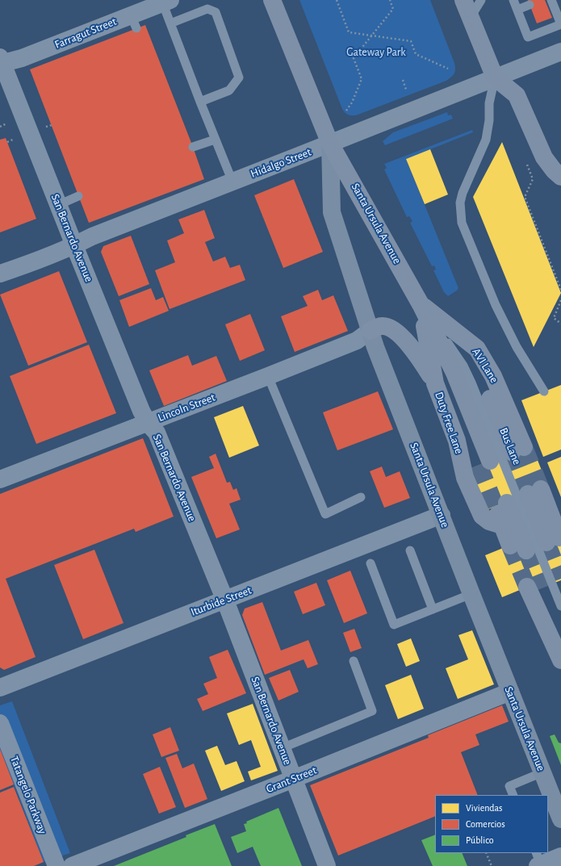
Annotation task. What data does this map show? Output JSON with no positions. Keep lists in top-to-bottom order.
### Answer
{
  "streets": {
    "highway": ["Santa Ursula Avenue", "AVI Lane", "Duty Free Lane"],
    "street": [
      "Farragut Street",
      "Hidalgo Street",
      "San Bernardo Avenue",
      "Lincoln Street",
      "Iturbide Street",
      "Grant Street",
      "Tatangelo Parkway"
    ],
    "lane": ["Bus Lane"]
  },
  "crossings": [
    ["Farragut Street", "San Bernardo Avenue"],
    ["Hidalgo Street", "Santa Ursula Avenue"],
    ["Hidalgo Street", "San Bernardo Avenue"],
    ["Santa Ursula Avenue", "AVI Lane"],
    ["Santa Ursula Avenue", "Lincoln Street"],
    ["Santa Ursula Avenue", "Duty Free Lane"],
    ["Santa Ursula Avenue", "Bus Lane"],
    ["Santa Ursula Avenue", "Iturbide Street"],
    ["Santa Ursula Avenue", "Grant Street"],
    ["San Bernardo Avenue", "Lincoln Street"],
    ["San Bernardo Avenue", "Iturbide Street"],
    ["San Bernardo Avenue", "Grant Street"],
    ["AVI Lane", "Duty Free Lane"],
    ["AVI Lane", "Bus Lane"],
    ["Duty Free Lane", "Bus Lane"]
  ],
  "parks": ["Gateway Park"],
  "legend": ["Viviendas", "Comercios", "Público"]
}
